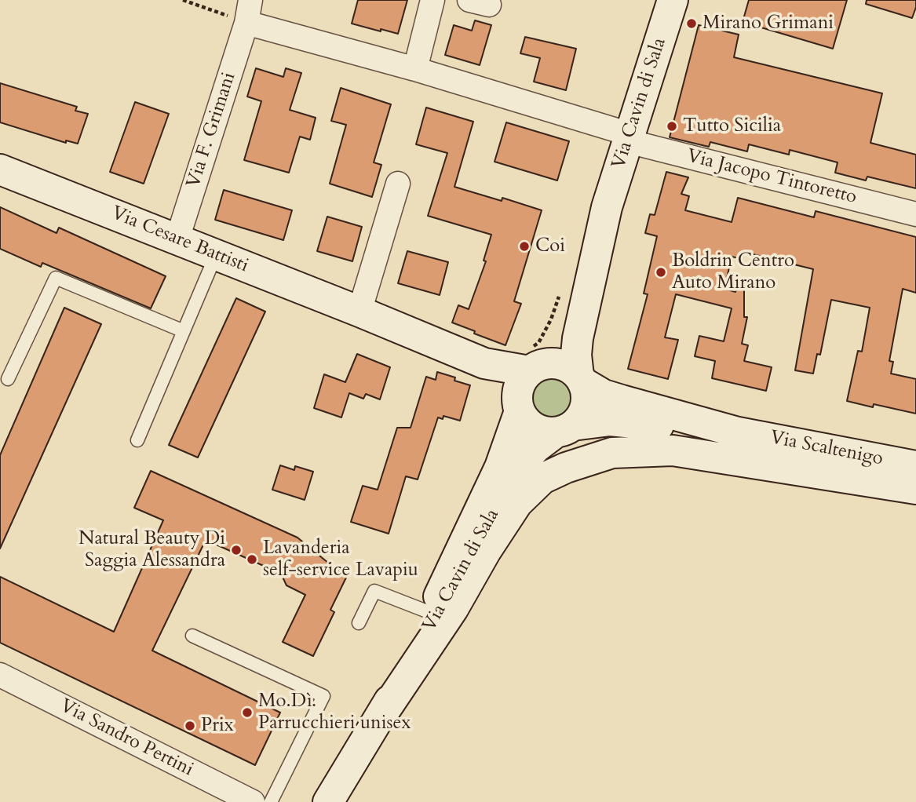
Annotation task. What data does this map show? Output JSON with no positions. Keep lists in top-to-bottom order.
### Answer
{
  "streets": {
    "main road": ["Via Cavin di Sala", "Via Cesare Battisti", "Via Scaltenigo"],
    "street": ["Via F. Grimani", "Via Jacopo Tintoretto", "Via Sandro Pertini"]
  },
  "crossings": [
    ["Via Cavin di Sala", "Via Jacopo Tintoretto"],
    ["Via Cavin di Sala", "Via Cesare Battisti"],
    ["Via Cavin di Sala", "Via Scaltenigo"],
    ["Via F. Grimani", "Via Cesare Battisti"],
    ["Via Cesare Battisti", "Via Scaltenigo"]
  ],
  "places": [
    "Mirano Grimani",
    "Tutto Sicilia",
    "Coi",
    "Boldrin Centro Auto Mirano",
    "Natural Beauty Di Saggia Alessandra",
    "Lavanderia self-service Lavapiu",
    "Mo.Dì. Parrucchieri unisex",
    "Prix"
  ]
}
